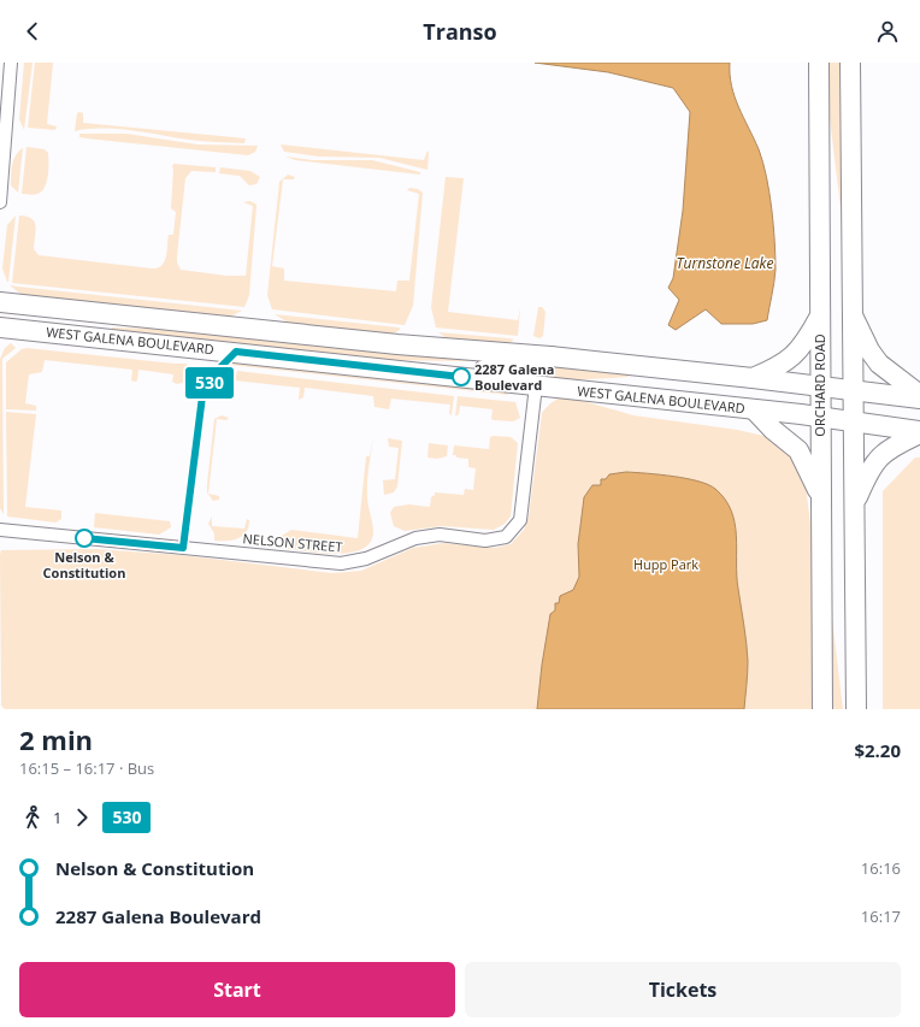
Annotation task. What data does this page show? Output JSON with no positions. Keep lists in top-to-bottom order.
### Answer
{
  "streets": {
    "main road": ["WEST GALENA BOULEVARD", "ORCHARD ROAD"],
    "street": ["NELSON STREET"]
  },
  "crossings": [
    ["WEST GALENA BOULEVARD", "ORCHARD ROAD"],
    ["WEST GALENA BOULEVARD", "NELSON STREET"]
  ],
  "water": ["Turnstone Lake"],
  "parks": ["Hupp Park"],
  "places": ["2287 Galena Boulevard", "Nelson & Constitution"],
  "lines": ["bus line 530"],
  "page": {
    "header": "Transo",
    "on_map": "530",
    "heading": ["2 min", "16:15 – 16:17 · Bus", "$2.20"],
    "legs": ["1", "530"],
    "list": [
      {
        "name": "Nelson & Constitution",
        "value": "16:16"
      },
      {
        "name": "2287 Galena Boulevard",
        "value": "16:17"
      }
    ],
    "buttons": ["Start", "Tickets"]
  }
}
